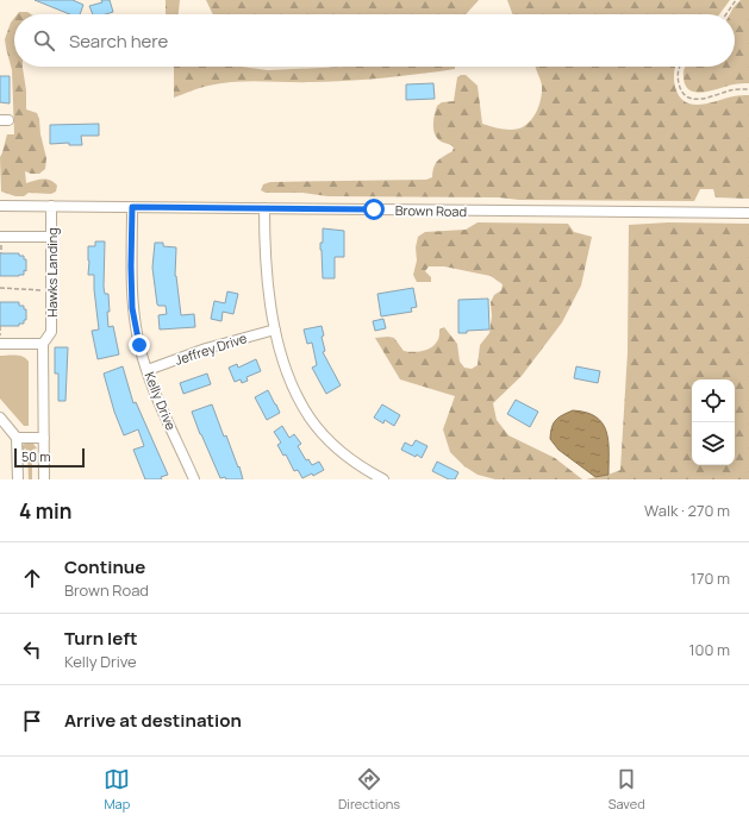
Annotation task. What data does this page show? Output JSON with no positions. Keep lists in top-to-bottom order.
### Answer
{
  "streets": {
    "street": [
      "Brown Road",
      "Hawks Landing",
      "Jeffrey Drive",
      "Kelly Drive"
    ]
  },
  "crossings": [
    ["Brown Road", "Hawks Landing"],
    ["Brown Road", "Kelly Drive"],
    ["Jeffrey Drive", "Kelly Drive"]
  ],
  "scale_bar": "50 m",
  "page": {
    "search": "Search here",
    "scale": "50 m",
    "heading": ["4 min", "Walk · 270 m"],
    "list": [
      ["Continue", "Brown Road", "170 m"],
      ["Turn left", "Kelly Drive", "100 m"],
      "Arrive at destination"
    ],
    "nav": ["Map", "Directions", "Saved"]
  }
}
